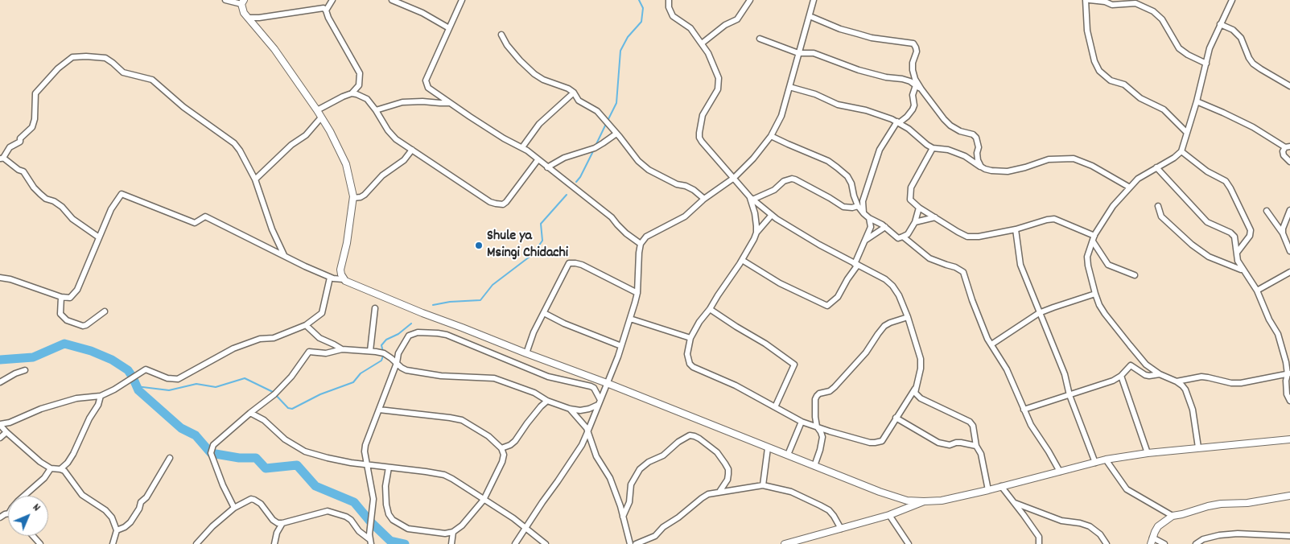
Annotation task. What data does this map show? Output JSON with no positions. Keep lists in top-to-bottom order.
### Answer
{
  "places": ["Shule ya Msingi Chidachi"],
  "north": "top right"
}
